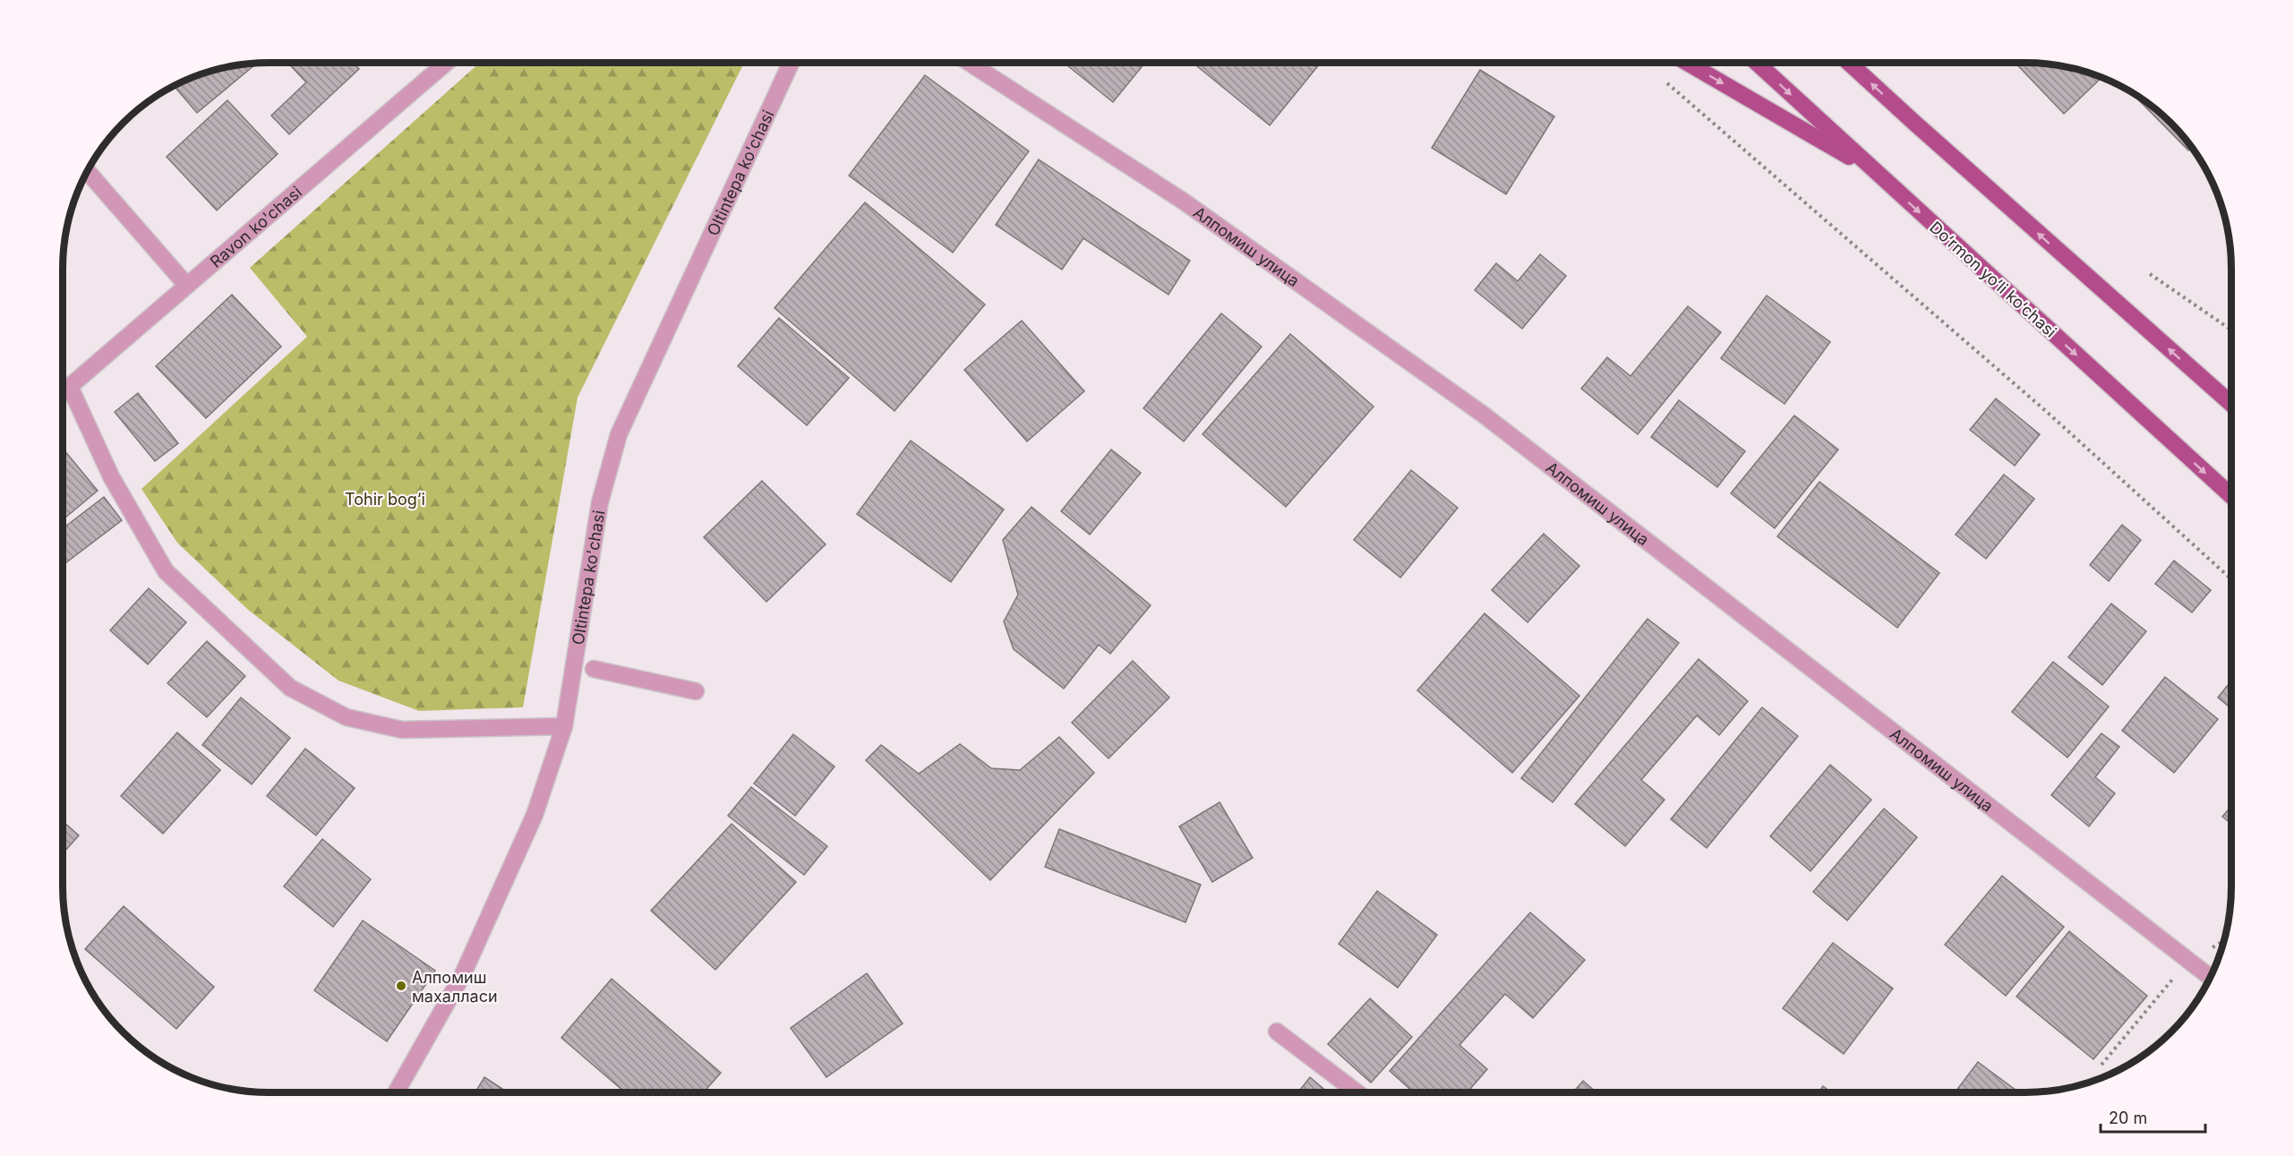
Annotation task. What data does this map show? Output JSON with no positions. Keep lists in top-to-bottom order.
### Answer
{
  "streets": {
    "main road": ["Do‘rmon yo‘li ko‘chasi"],
    "street": ["Oltintepa ko'chasi", "Ravon ko'chasi", "Алпомиш улица"]
  },
  "parks": ["Tohir bog‘i"],
  "places": ["Алпомиш махалласи"],
  "scale_bar": "20 m"
}
